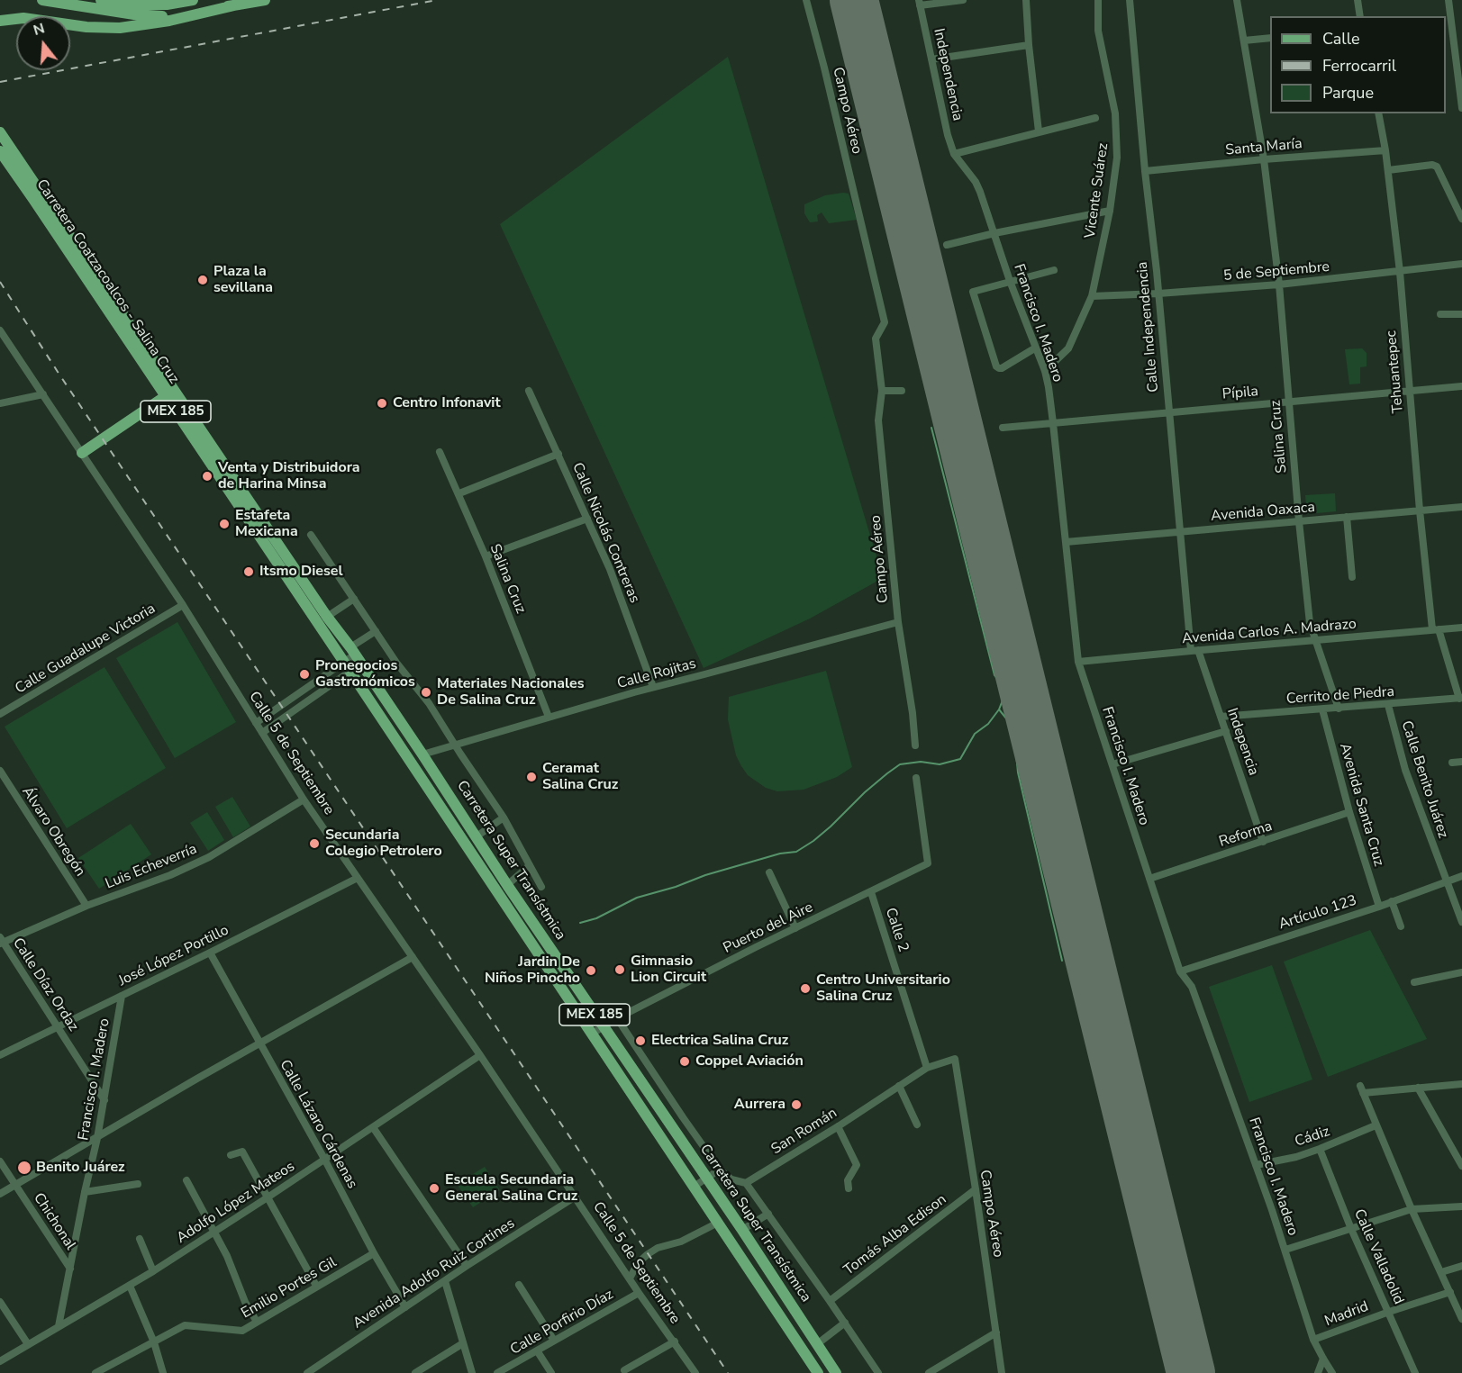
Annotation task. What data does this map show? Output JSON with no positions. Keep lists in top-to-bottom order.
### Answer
{
  "streets": {
    "main road": ["Carretera Coatzacoalcos - Salina Cruz", "MEX 185", "Carretera Super Transístmica"],
    "street": [
      "Independencia",
      "Campo Aéreo",
      "Santa María",
      "Vicente Suárez",
      "5 de Septiembre",
      "Francisco I. Madero",
      "Calle Independencia",
      "Tehuantepec",
      "Pípila",
      "Salina Cruz",
      "Avenida Oaxaca",
      "Calle Nicolás Contreras",
      "Avenida Carlos A. Madrazo",
      "Calle Guadalupe Victoria",
      "Calle Rojitas",
      "Cerrito de Piedra",
      "Indepencia",
      "Calle 5 de Septiembre",
      "Calle Benito Juárez",
      "Avenida Santa Cruz",
      "Álvaro Obregón",
      "Reforma",
      "Luis Echeverría",
      "Artículo 123",
      "Puerto del Aire",
      "Calle 2",
      "José López Portillo",
      "Calle Díaz Ordaz",
      "Calle Lázaro Cárdenas",
      "San Román",
      "Cádiz",
      "Adolfo López Mateos",
      "Chichonal",
      "Tomás Alba Edison",
      "Calle Valladolid",
      "Avenida Adolfo Ruiz Cortines",
      "Emilio Portes Gil",
      "Madrid",
      "Calle Porfirio Díaz"
    ]
  },
  "crossings": [
    ["Independencia", "Francisco I. Madero"],
    ["Campo Aéreo", "Calle Rojitas"],
    ["Campo Aéreo", "San Román"],
    ["Campo Aéreo", "Tomás Alba Edison"],
    ["Santa María", "Calle Independencia"],
    ["Santa María", "Tehuantepec"],
    ["Santa María", "Salina Cruz"],
    ["Vicente Suárez", "5 de Septiembre"],
    ["Vicente Suárez", "Francisco I. Madero"],
    ["5 de Septiembre", "Calle Independencia"],
    ["5 de Septiembre", "Tehuantepec"],
    ["5 de Septiembre", "Salina Cruz"],
    ["Carretera Coatzacoalcos - Salina Cruz", "MEX 185"],
    ["Carretera Coatzacoalcos - Salina Cruz", "Carretera Super Transístmica"],
    ["Francisco I. Madero", "Pípila"],
    ["Francisco I. Madero", "Avenida Oaxaca"],
    ["Francisco I. Madero", "Avenida Carlos A. Madrazo"],
    ["Francisco I. Madero", "Reforma"],
    ["Francisco I. Madero", "Artículo 123"],
    ["Francisco I. Madero", "José López Portillo"],
    ["Francisco I. Madero", "Calle Díaz Ordaz"],
    ["Francisco I. Madero", "Cádiz"],
    ["Francisco I. Madero", "Adolfo López Mateos"],
    ["Francisco I. Madero", "Chichonal"],
    ["Francisco I. Madero", "Madrid"],
    ["Calle Independencia", "Pípila"],
    ["Calle Independencia", "Avenida Oaxaca"],
    ["Calle Independencia", "Avenida Carlos A. Madrazo"],
    ["Calle Independencia", "Indepencia"],
    ["Tehuantepec", "Pípila"],
    ["Tehuantepec", "Avenida Oaxaca"],
    ["Tehuantepec", "Avenida Carlos A. Madrazo"],
    ["Tehuantepec", "Cerrito de Piedra"],
    ["Pípila", "Salina Cruz"],
    ["MEX 185", "Calle 5 de Septiembre"],
    ["MEX 185", "Carretera Super Transístmica"],
    ["Salina Cruz", "Avenida Oaxaca"],
    ["Salina Cruz", "Avenida Carlos A. Madrazo"],
    ["Salina Cruz", "Calle Rojitas"],
    ["Salina Cruz", "Cerrito de Piedra"],
    ["Calle Nicolás Contreras", "Calle Rojitas"],
    ["Avenida Carlos A. Madrazo", "Indepencia"],
    ["Calle Guadalupe Victoria", "Calle 5 de Septiembre"],
    ["Calle Rojitas", "Carretera Super Transístmica"],
    ["Cerrito de Piedra", "Indepencia"],
    ["Cerrito de Piedra", "Calle Benito Juárez"],
    ["Cerrito de Piedra", "Avenida Santa Cruz"],
    ["Indepencia", "Reforma"],
    ["Calle 5 de Septiembre", "Luis Echeverría"],
    ["Calle 5 de Septiembre", "José López Portillo"],
    ["Calle 5 de Septiembre", "Adolfo López Mateos"],
    ["Calle 5 de Septiembre", "Avenida Adolfo Ruiz Cortines"],
    ["Calle 5 de Septiembre", "Calle Porfirio Díaz"],
    ["Calle Benito Juárez", "Artículo 123"],
    ["Avenida Santa Cruz", "Reforma"],
    ["Avenida Santa Cruz", "Artículo 123"],
    ["Álvaro Obregón", "Luis Echeverría"],
    ["Carretera Super Transístmica", "Puerto del Aire"],
    ["Luis Echeverría", "Calle Díaz Ordaz"],
    ["Puerto del Aire", "Calle 2"],
    ["Calle 2", "San Román"],
    ["José López Portillo", "Calle Díaz Ordaz"],
    ["José López Portillo", "Calle Lázaro Cárdenas"],
    ["Calle Lázaro Cárdenas", "Adolfo López Mateos"],
    ["Calle Lázaro Cárdenas", "Avenida Adolfo Ruiz Cortines"],
    ["Calle Lázaro Cárdenas", "Emilio Portes Gil"],
    ["Cádiz", "Calle Valladolid"],
    ["Calle Valladolid", "Madrid"]
  ],
  "places": [
    "Plaza la sevillana",
    "Centro Infonavit",
    "Venta y Distribuidora de Harina Minsa",
    "Estafeta Mexicana",
    "Itsmo Diesel",
    "Pronegocios Gastronómicos",
    "Materiales Nacionales De Salina Cruz",
    "Ceramat Salina Cruz",
    "Secundaria Colegio Petrolero",
    "Gimnasio Lion Circuit",
    "Jardin De Niños Pinocho",
    "Centro Universitario Salina Cruz",
    "Electrica Salina Cruz",
    "Coppel Aviación",
    "Aurrera",
    "Benito Juárez",
    "Escuela Secundaria General Salina Cruz"
  ],
  "legend": ["Calle", "Ferrocarril", "Parque"],
  "north": "top"
}
